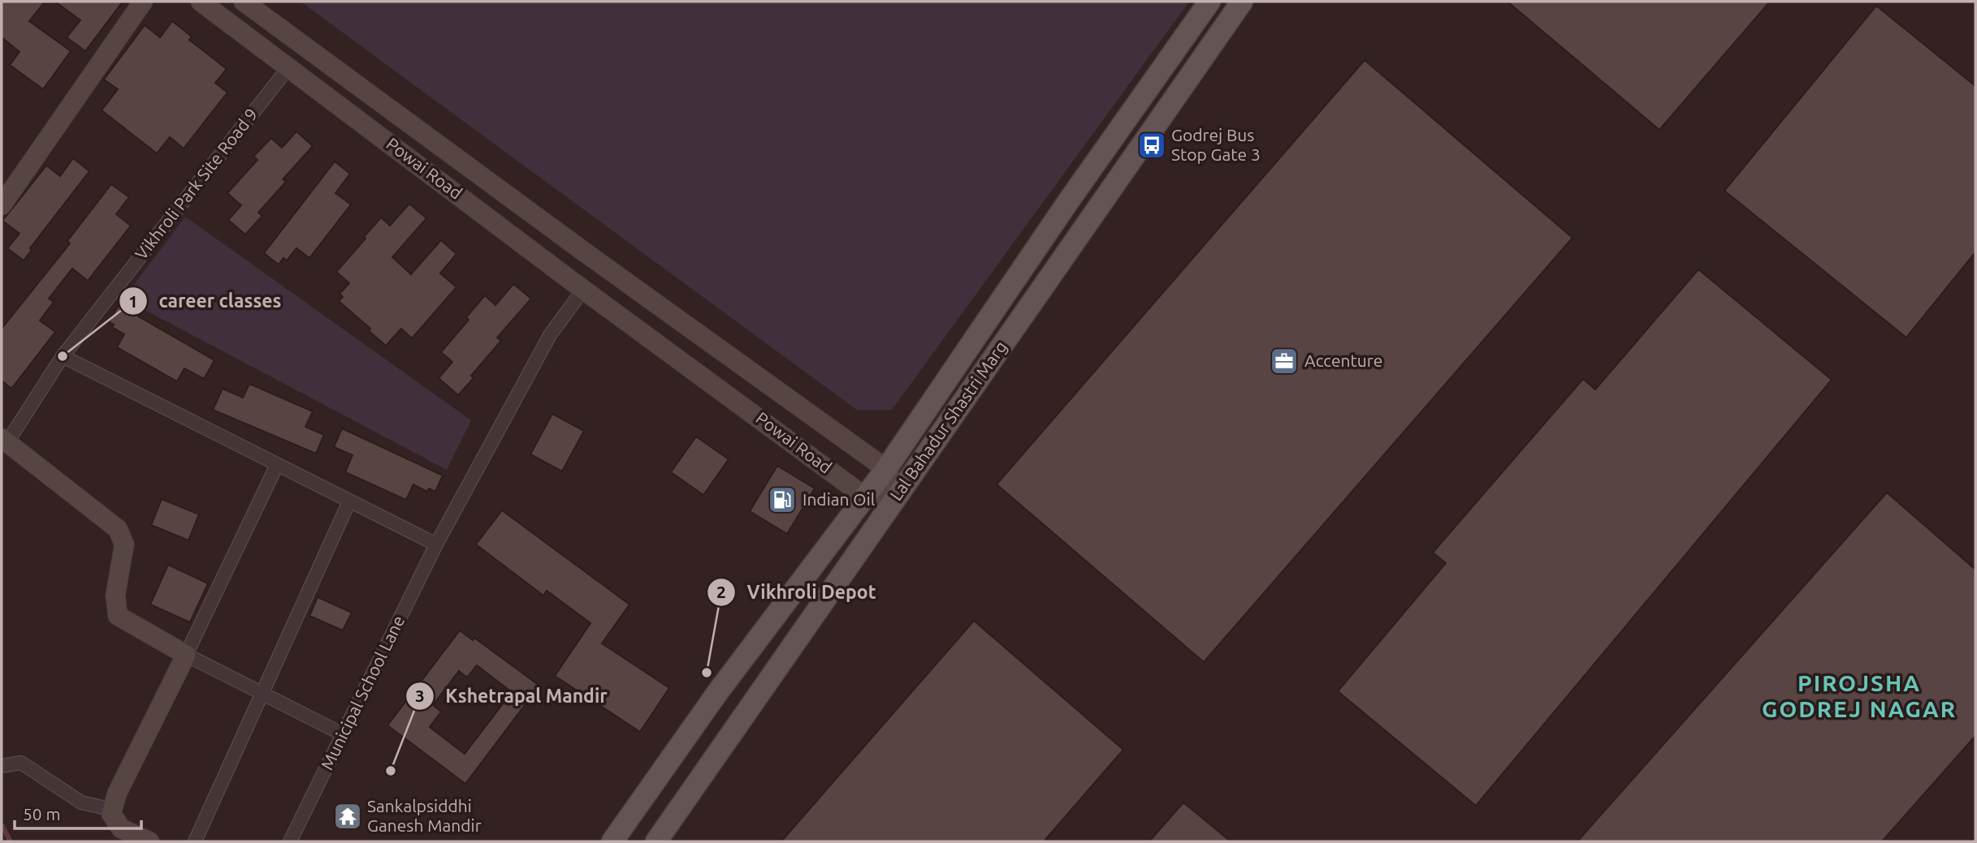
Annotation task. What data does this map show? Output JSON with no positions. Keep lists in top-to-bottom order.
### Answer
{
  "streets": {
    "main road": ["Powai Road", "Lal Bahadur Shastri Marg"],
    "street": ["Vikhroli Park Site Road 9", "Municipal School Lane"]
  },
  "crossings": [
    ["Powai Road", "Vikhroli Park Site Road 9"],
    ["Powai Road", "Lal Bahadur Shastri Marg"],
    ["Powai Road", "Municipal School Lane"]
  ],
  "districts": ["PIROJSHA GODREJ NAGAR"],
  "places": {
    "bus stop": ["Godrej Bus Stop Gate 3"],
    "other": ["career classes", "Vikhroli Depot", "Kshetrapal Mandir"],
    "office": ["Accenture"],
    "fuel station": ["Indian Oil"],
    "temple": ["Sankalpsiddhi Ganesh Mandir"]
  },
  "scale_bar": "50 m"
}
